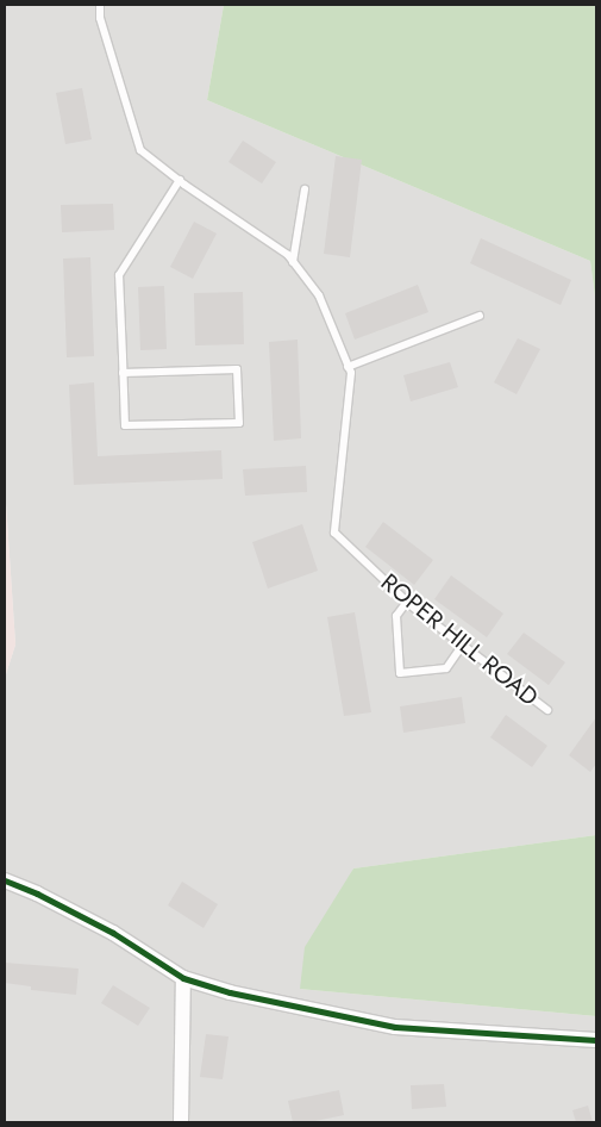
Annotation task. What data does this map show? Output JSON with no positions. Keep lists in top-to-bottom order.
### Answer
{
  "streets": {
    "lane": ["ROPER HILL ROAD"]
  }
}
